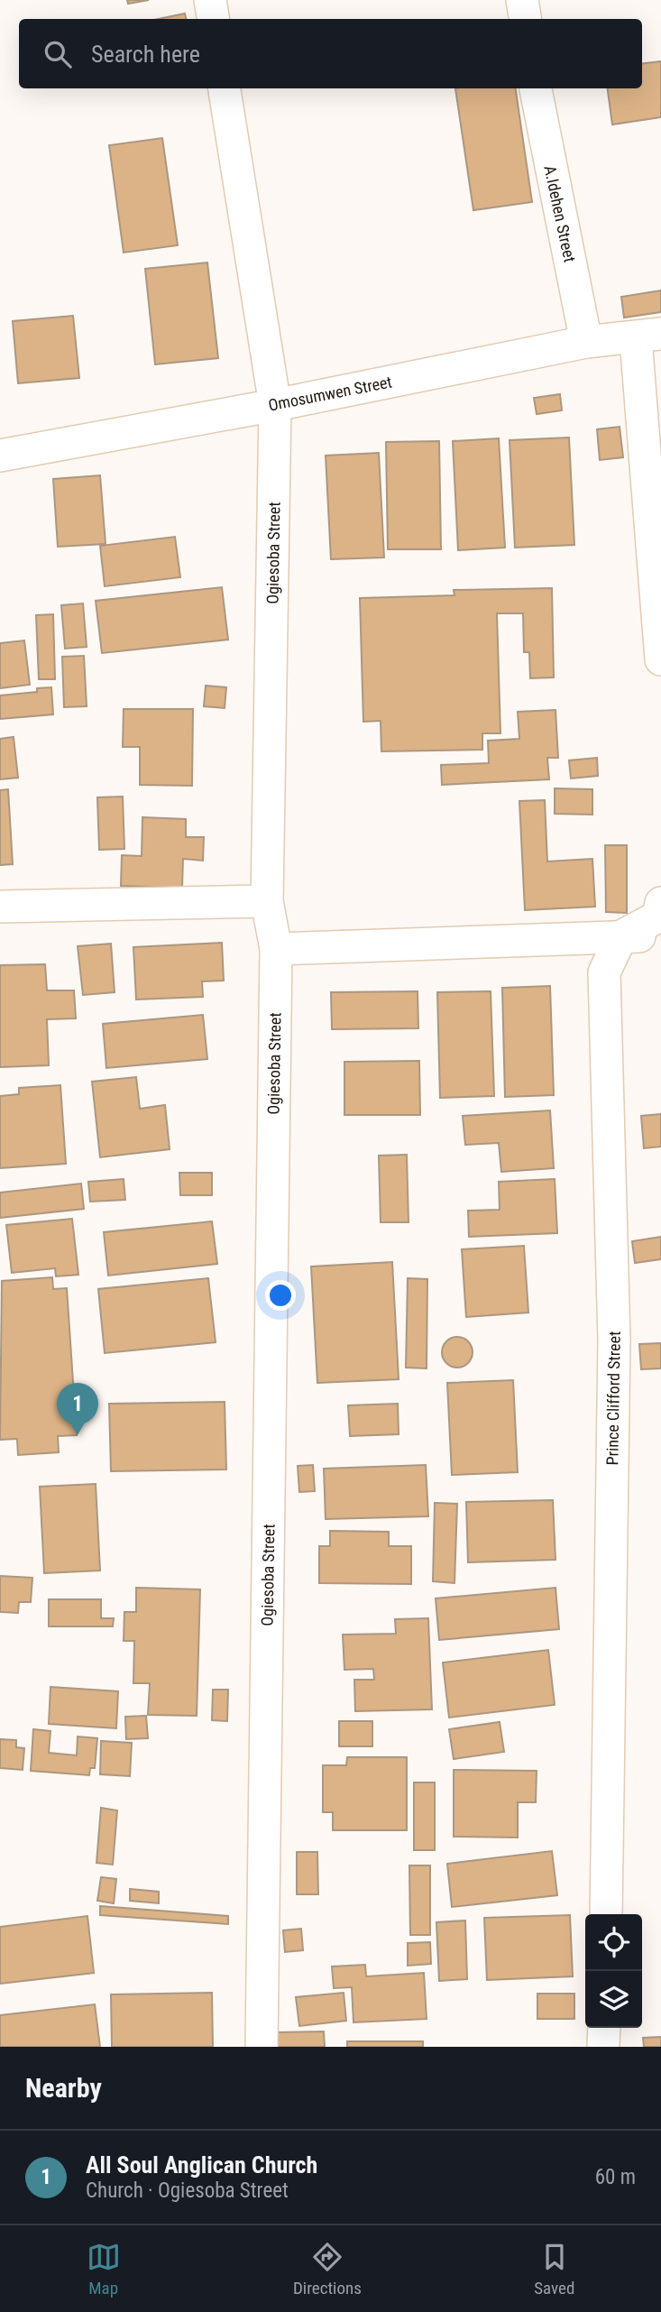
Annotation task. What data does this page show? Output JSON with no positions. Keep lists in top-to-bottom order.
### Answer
{
  "streets": {
    "street": [
      "A.Idehen Street",
      "Omosumwen Street",
      "Ogiesoba Street",
      "Prince Clifford Street"
    ]
  },
  "crossings": [
    ["A.Idehen Street", "Omosumwen Street"],
    ["Omosumwen Street", "Ogiesoba Street"]
  ],
  "page": {
    "search": "Search here",
    "pins": "1",
    "heading": "Nearby",
    "list": [
      {
        "mark": "1",
        "name": "All Soul Anglican Church",
        "note": "Church · Ogiesoba Street",
        "value": "60 m"
      }
    ],
    "nav": ["Map", "Directions", "Saved"]
  }
}
